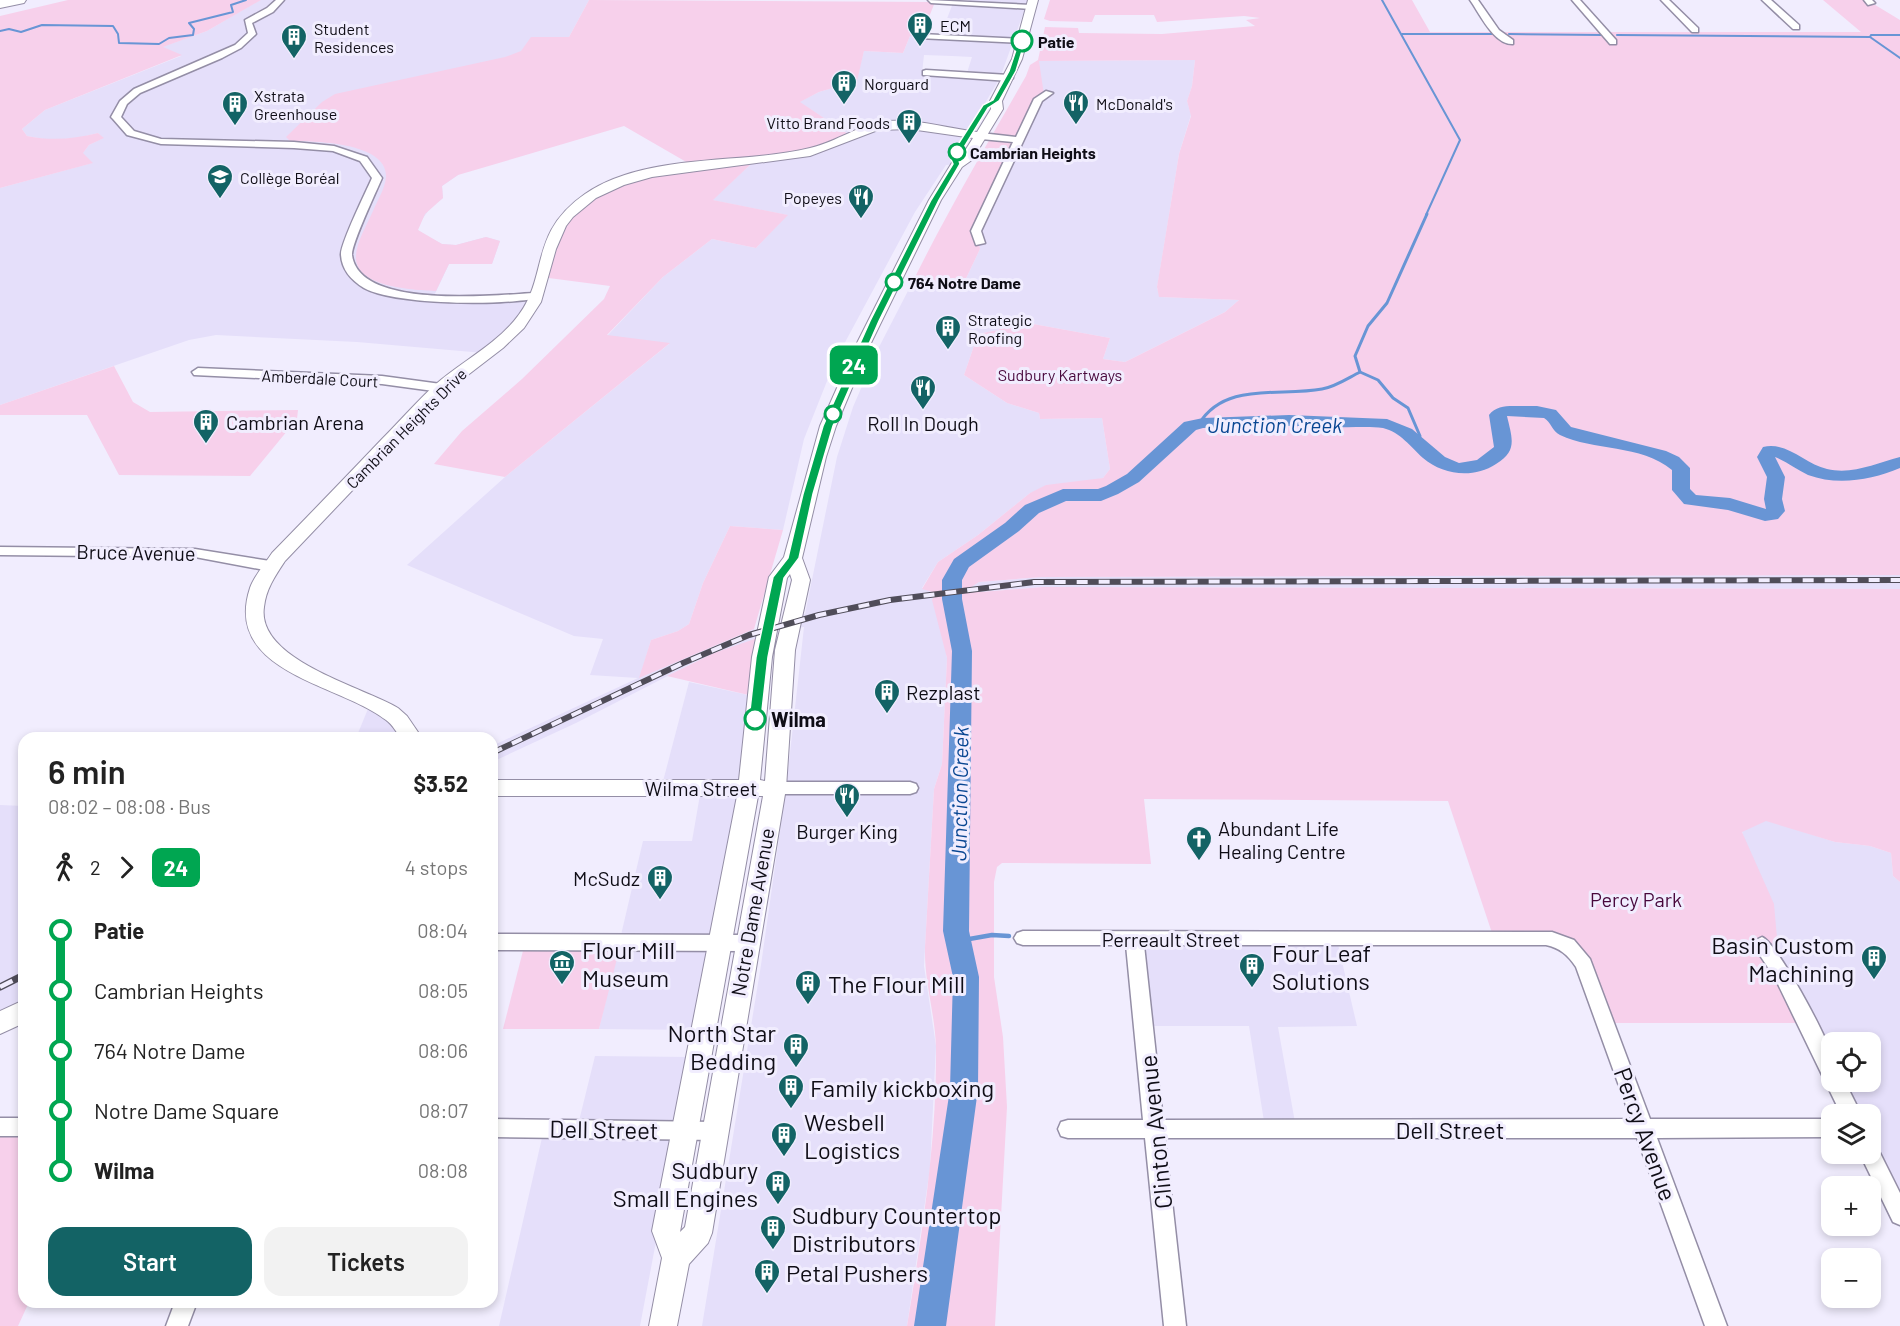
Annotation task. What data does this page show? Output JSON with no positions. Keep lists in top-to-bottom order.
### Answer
{
  "streets": {
    "main road": ["Cambrian Heights Drive", "Wilma Street", "Notre Dame Avenue"],
    "street": [
      "Amberdale Court",
      "Bruce Avenue",
      "Perreault Street",
      "Dell Street",
      "Clinton Avenue",
      "Percy Avenue"
    ]
  },
  "crossings": [
    ["Amberdale Court", "Cambrian Heights Drive"],
    ["Cambrian Heights Drive", "Bruce Avenue"],
    ["Cambrian Heights Drive", "Notre Dame Avenue"],
    ["Wilma Street", "Notre Dame Avenue"],
    ["Notre Dame Avenue", "Dell Street"],
    ["Perreault Street", "Clinton Avenue"],
    ["Perreault Street", "Percy Avenue"],
    ["Dell Street", "Clinton Avenue"],
    ["Dell Street", "Percy Avenue"]
  ],
  "water": ["Junction Creek"],
  "parks": ["Sudbury Kartways", "Percy Park"],
  "places": {
    "other": [
      "Patie",
      "Cambrian Heights",
      "764 Notre Dame",
      "Wilma"
    ],
    "building": [
      "ECM",
      "Student Residences",
      "Norguard",
      "Xstrata Greenhouse",
      "Vitto Brand Foods",
      "Strategic Roofing",
      "Cambrian Arena",
      "Rezplast",
      "McSudz",
      "Basin Custom Machining",
      "Four Leaf Solutions",
      "The Flour Mill",
      "North Star Bedding",
      "Family kickboxing",
      "Wesbell Logistics",
      "Sudbury Small Engines",
      "Sudbury Countertop Distributors",
      "Petal Pushers"
    ],
    "restaurant": [
      "McDonald's",
      "Popeyes",
      "Roll In Dough",
      "Burger King"
    ],
    "school or university": ["Collège Boréal"],
    "church": ["Abundant Life Healing Centre"],
    "museum": ["Flour Mill Museum"]
  },
  "lines": ["bus line 24"],
  "page": {
    "on_map": "24",
    "heading": ["6 min", "08:02 – 08:08 · Bus", "$3.52"],
    "legs": ["2", "24", "4 stops"],
    "list": [
      {
        "name": "Patie",
        "value": "08:04"
      },
      {
        "name": "Cambrian Heights",
        "value": "08:05"
      },
      {
        "name": "764 Notre Dame",
        "value": "08:06"
      },
      {
        "name": "Notre Dame Square",
        "value": "08:07"
      },
      {
        "name": "Wilma",
        "value": "08:08"
      }
    ],
    "map_buttons": ["+", "−"],
    "buttons": ["Start", "Tickets"]
  }
}
